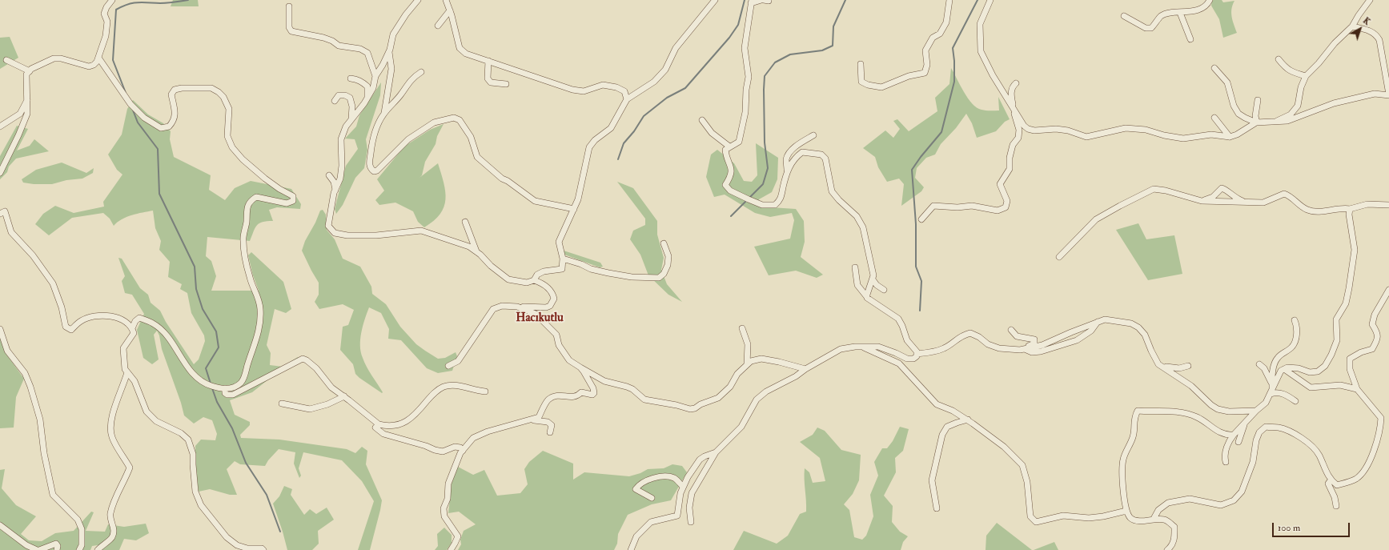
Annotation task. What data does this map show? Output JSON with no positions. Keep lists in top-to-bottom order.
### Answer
{
  "districts": ["Hacıkutlu"],
  "scale_bar": "100 m",
  "north": "top right"
}
